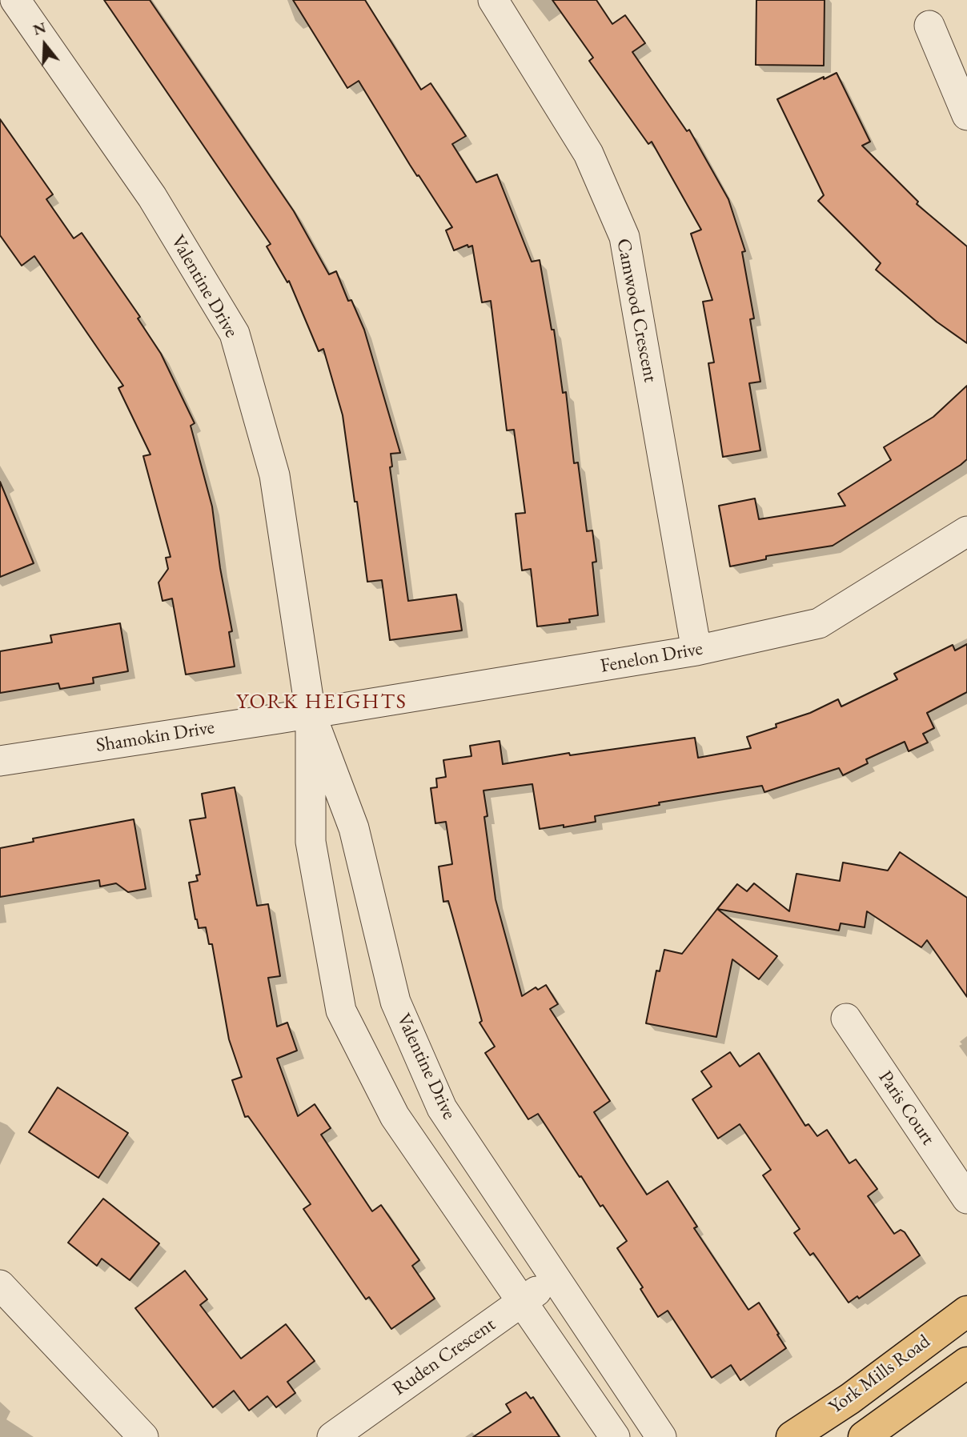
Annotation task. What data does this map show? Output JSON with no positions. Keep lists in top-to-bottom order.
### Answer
{
  "streets": {
    "main road": ["York Mills Road"],
    "street": [
      "Valentine Drive",
      "Camwood Crescent",
      "Fenelon Drive",
      "Shamokin Drive",
      "Paris Court",
      "Ruden Crescent"
    ]
  },
  "crossings": [
    ["Valentine Drive", "Fenelon Drive"],
    ["Valentine Drive", "Shamokin Drive"],
    ["Valentine Drive", "Ruden Crescent"],
    ["Camwood Crescent", "Fenelon Drive"],
    ["Fenelon Drive", "Shamokin Drive"]
  ],
  "districts": ["YORK HEIGHTS"],
  "north": "top"
}
